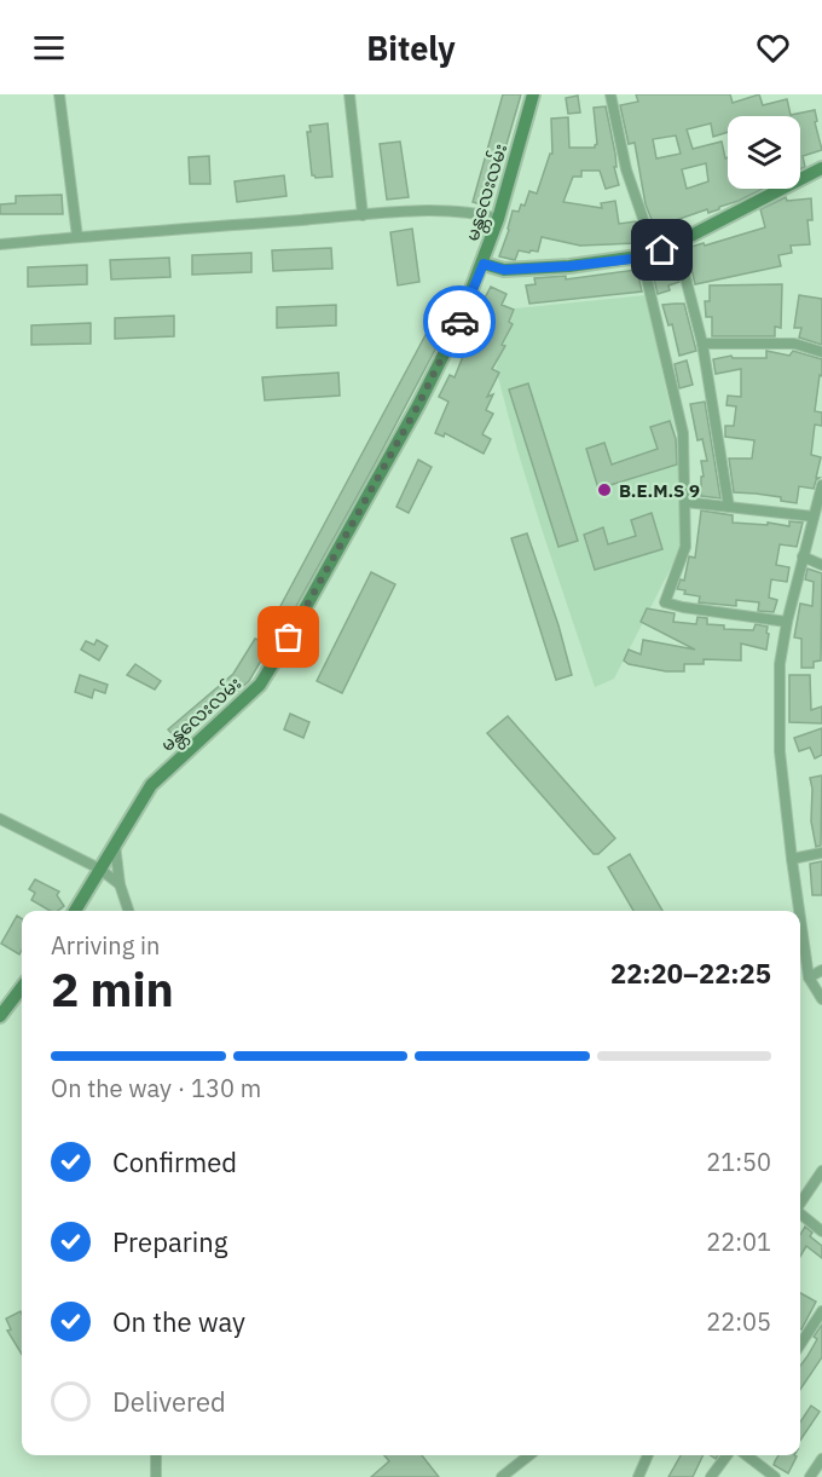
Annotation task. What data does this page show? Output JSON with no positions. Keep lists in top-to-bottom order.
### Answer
{
  "streets": {
    "main road": ["မန္တလေးလမ်း"]
  },
  "places": ["B.E.M.S 9"],
  "page": {
    "header": "Bitely",
    "heading": ["2 min", "Arriving in", "22:20–22:25"],
    "bar": "On the way · 130 m",
    "list": [
      ["Confirmed", "21:50"],
      ["Preparing", "22:01"],
      ["On the way", "22:05"],
      "Delivered"
    ]
  }
}
